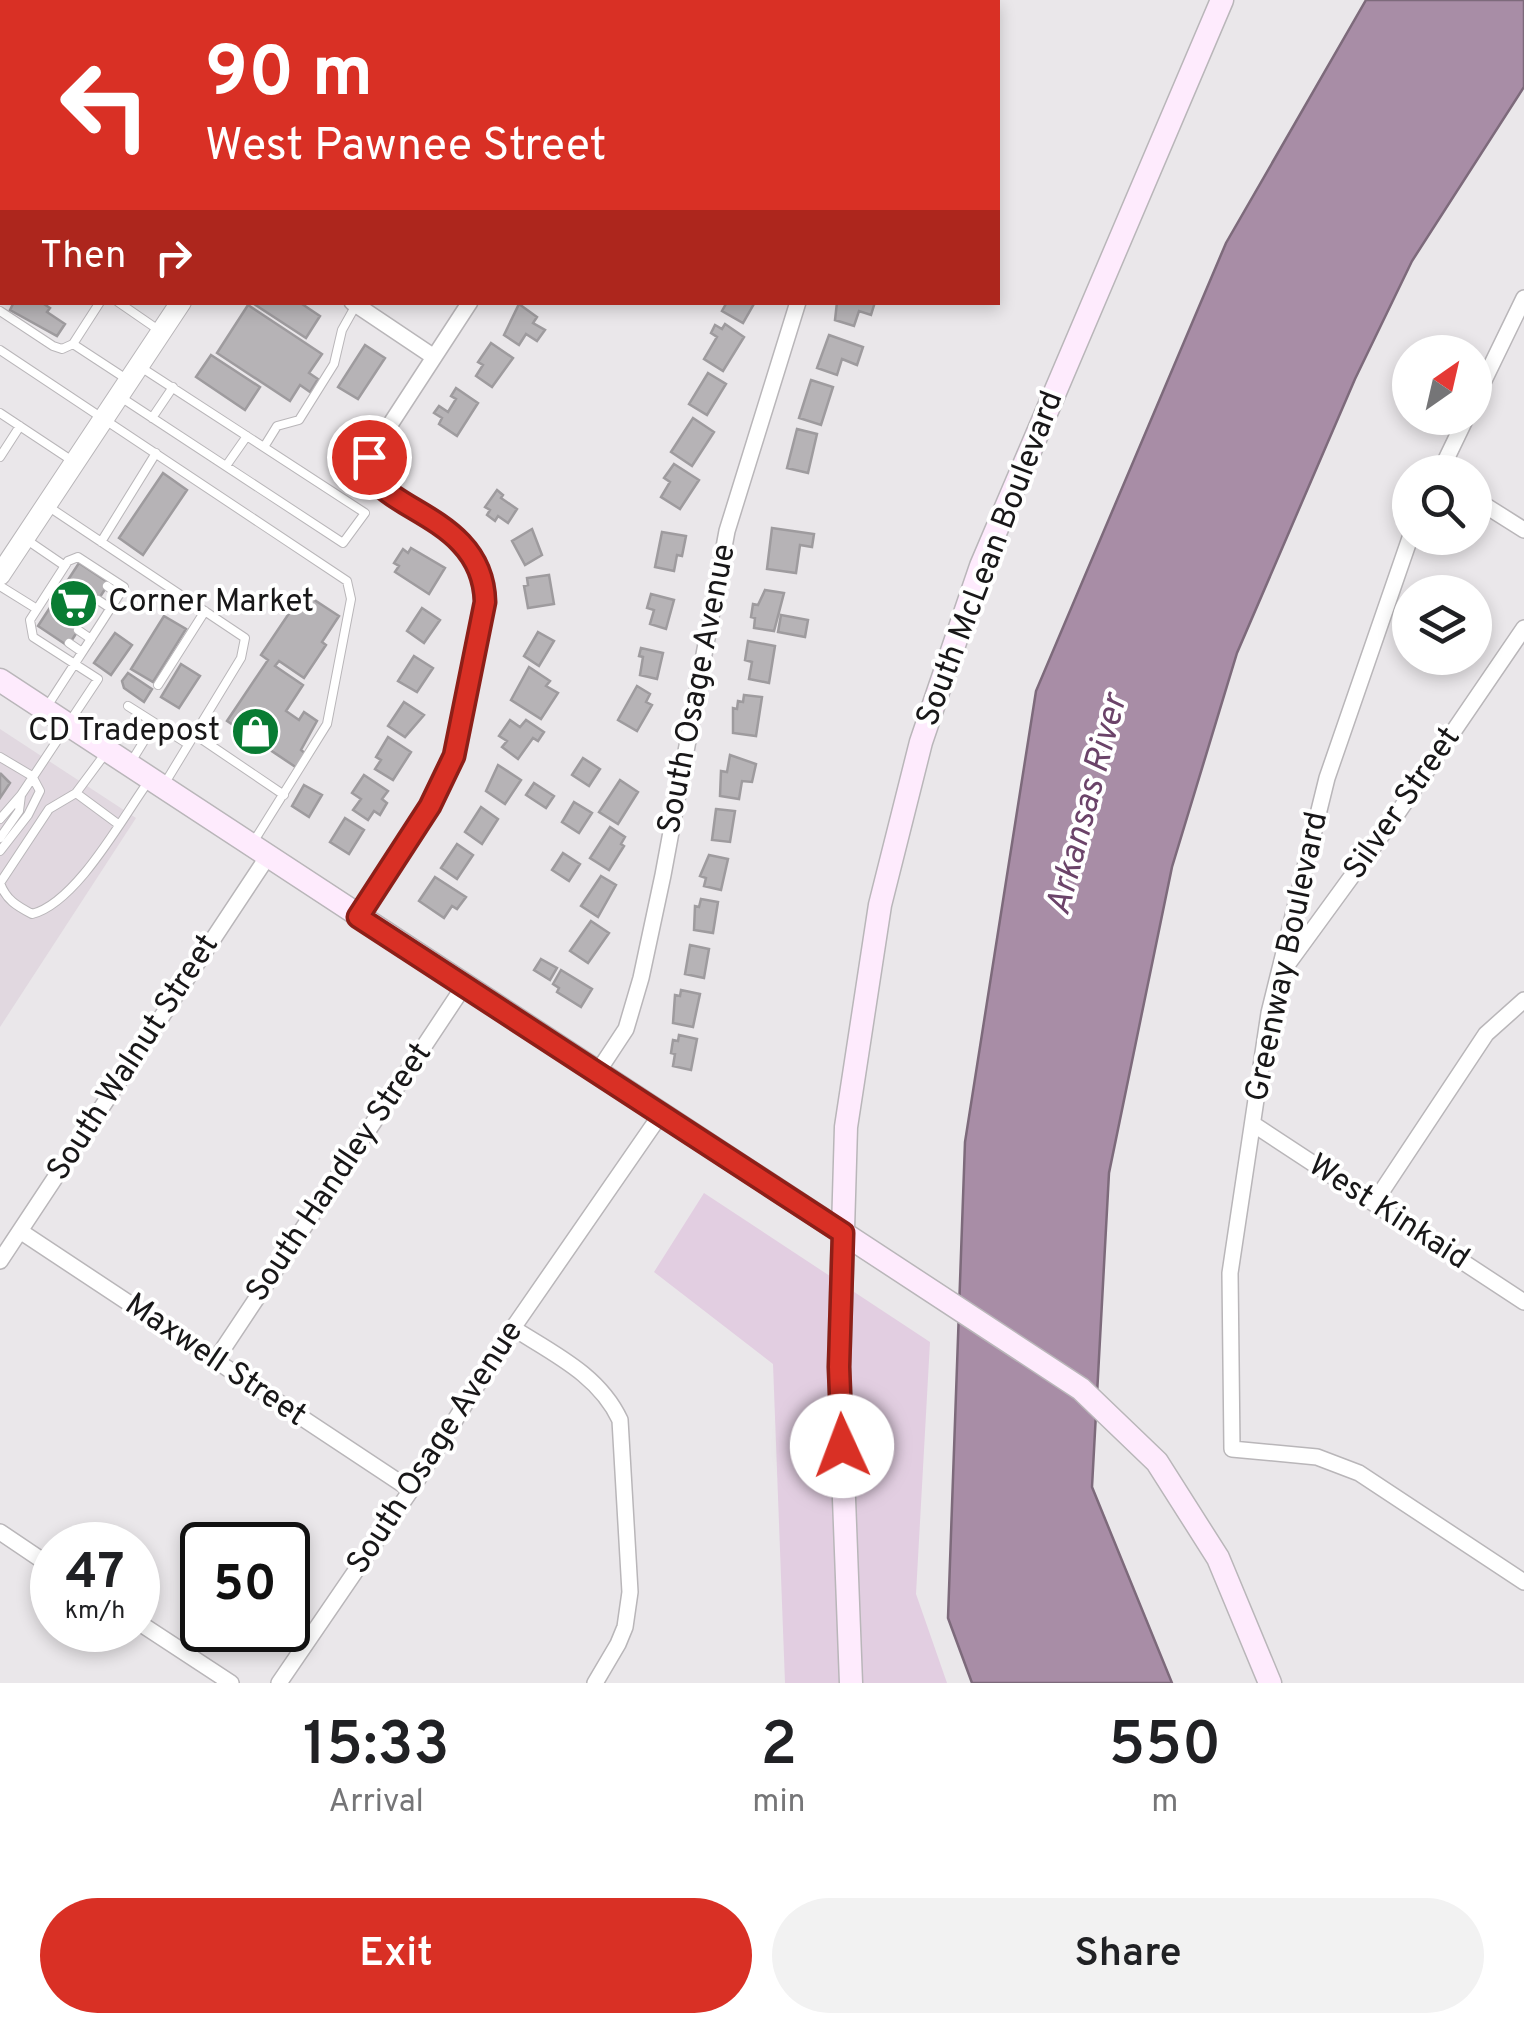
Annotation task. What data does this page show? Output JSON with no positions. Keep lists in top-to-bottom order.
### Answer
{
  "streets": {
    "main road": ["South McLean Boulevard"],
    "street": [
      "South Osage Avenue",
      "Silver Street",
      "Greenway Boulevard",
      "South Walnut Street",
      "South Handley Street",
      "West Kinkaid",
      "Maxwell Street"
    ]
  },
  "crossings": [
    ["South Osage Avenue", "Maxwell Street"],
    ["Silver Street", "Greenway Boulevard"],
    ["Greenway Boulevard", "West Kinkaid"],
    ["South Walnut Street", "Maxwell Street"],
    ["South Handley Street", "Maxwell Street"]
  ],
  "water": ["Arkansas River"],
  "places": {
    "supermarket": ["Corner Market"],
    "shop": ["CD Tradepost"]
  },
  "north": "top right",
  "page": {
    "turn": ["90 m", "West Pawnee Street"],
    "then": "Then",
    "speed": "47 km/h",
    "limit": "50",
    "eta": [
      "15:33",
      "Arrival",
      "2",
      "min",
      "550",
      "m"
    ],
    "buttons": ["Exit", "Share"]
  }
}
